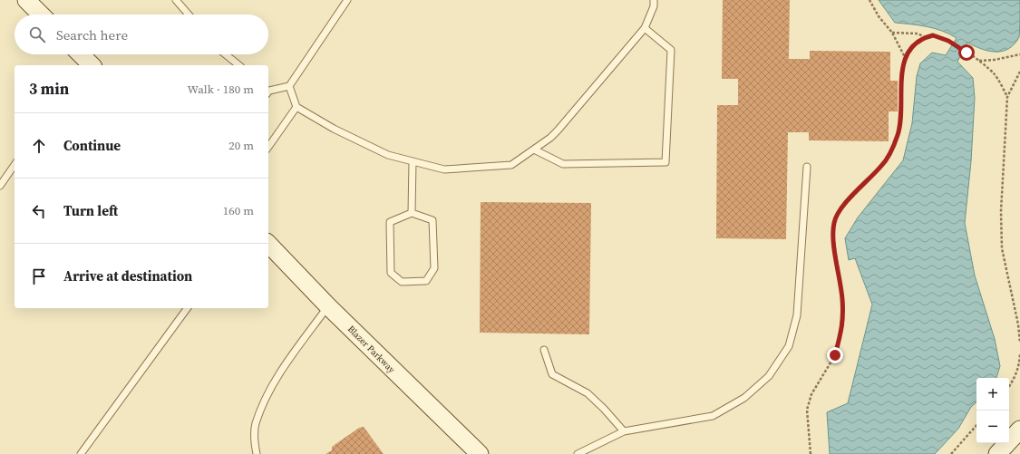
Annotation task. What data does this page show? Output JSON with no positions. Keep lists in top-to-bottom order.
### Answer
{
  "streets": {
    "street": ["Blazer Parkway"]
  },
  "page": {
    "search": "Search here",
    "heading": ["3 min", "Walk · 180 m"],
    "list": [
      ["Continue", "20 m"],
      ["Turn left", "160 m"],
      "Arrive at destination"
    ],
    "map_buttons": ["+", "−"]
  }
}
